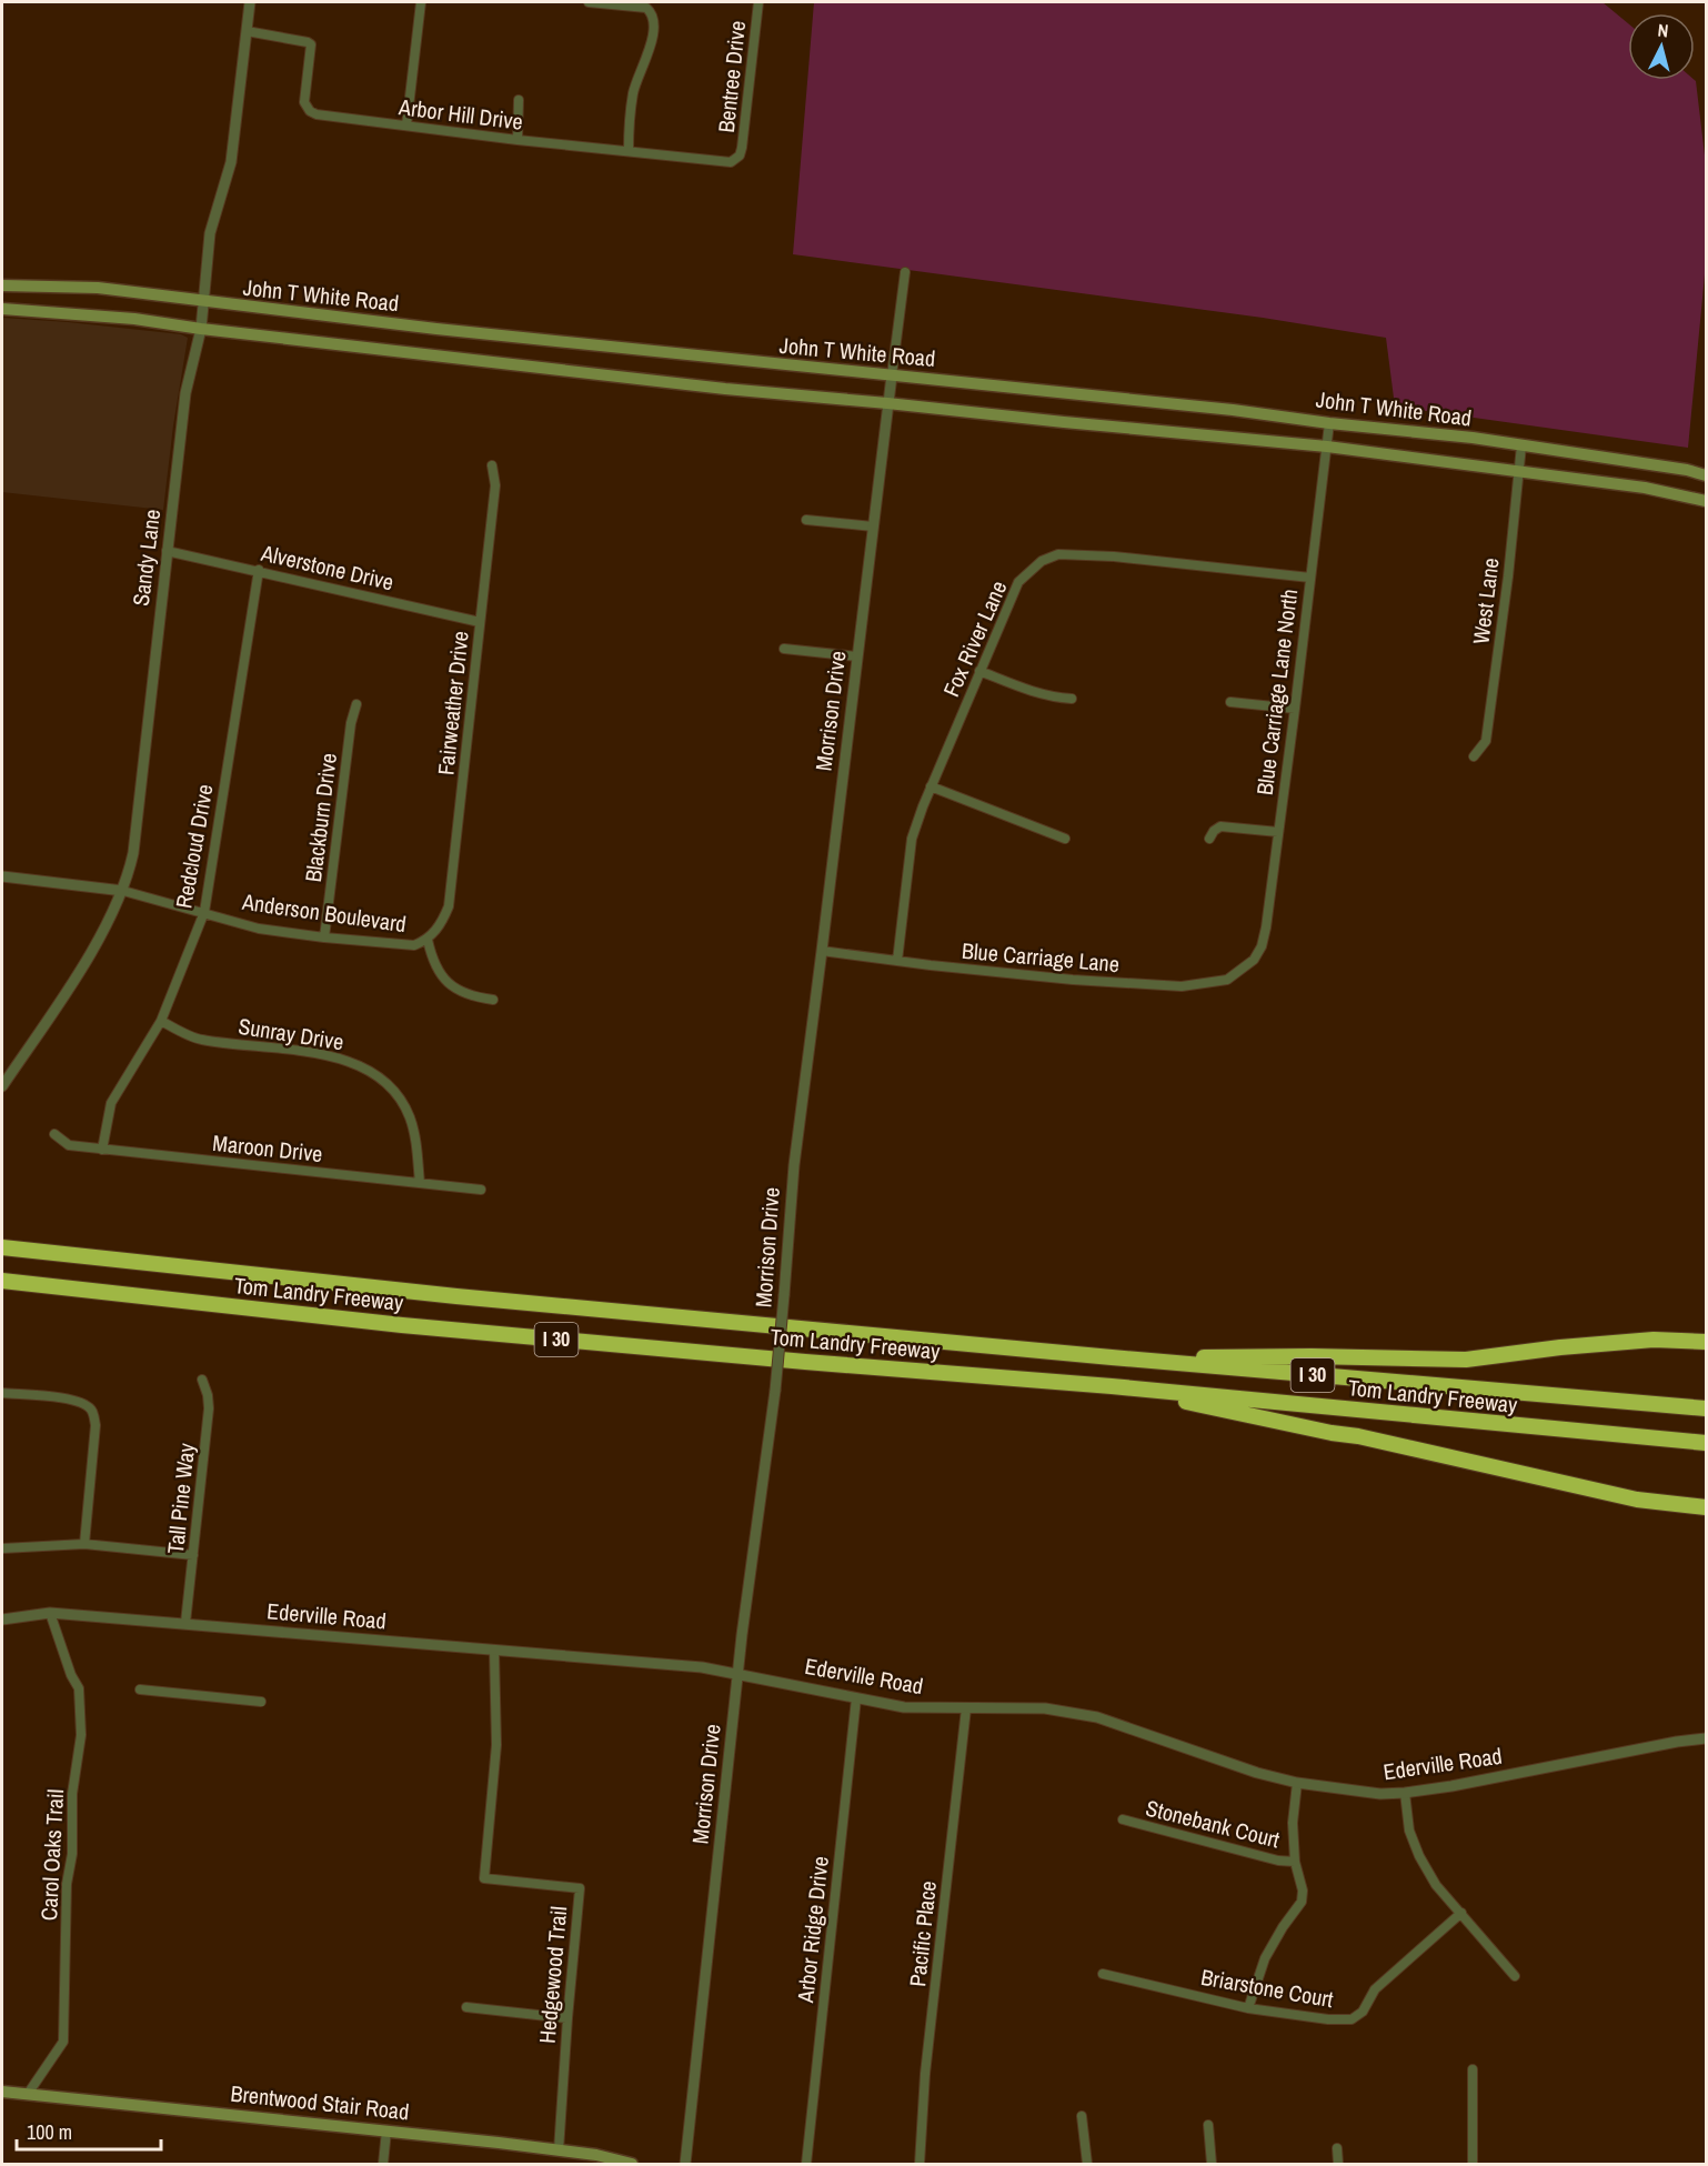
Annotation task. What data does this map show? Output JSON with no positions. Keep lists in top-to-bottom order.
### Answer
{
  "streets": {
    "highway": ["Tom Landry Freeway", "I 30"],
    "main road": ["John T White Road", "Brentwood Stair Road"],
    "street": [
      "Bentree Drive",
      "Arbor Hill Drive",
      "Sandy Lane",
      "Alverstone Drive",
      "West Lane",
      "Fox River Lane",
      "Blue Carriage Lane North",
      "Fairweather Drive",
      "Morrison Drive",
      "Blackburn Drive",
      "Redcloud Drive",
      "Anderson Boulevard",
      "Blue Carriage Lane",
      "Sunray Drive",
      "Maroon Drive",
      "Tall Pine Way",
      "Ederville Road",
      "Stonebank Court",
      "Carol Oaks Trail",
      "Arbor Ridge Drive",
      "Pacific Place",
      "Hedgewood Trail",
      "Briarstone Court"
    ]
  },
  "crossings": [
    ["Bentree Drive", "Arbor Hill Drive"],
    ["Arbor Hill Drive", "Sandy Lane"],
    ["John T White Road", "Sandy Lane"],
    ["John T White Road", "West Lane"],
    ["John T White Road", "Blue Carriage Lane North"],
    ["John T White Road", "Morrison Drive"],
    ["Sandy Lane", "Alverstone Drive"],
    ["Sandy Lane", "Anderson Boulevard"],
    ["Alverstone Drive", "Fairweather Drive"],
    ["Alverstone Drive", "Redcloud Drive"],
    ["Fox River Lane", "Blue Carriage Lane North"],
    ["Fox River Lane", "Blue Carriage Lane"],
    ["Blue Carriage Lane North", "Blue Carriage Lane"],
    ["Fairweather Drive", "Anderson Boulevard"],
    ["Morrison Drive", "Blue Carriage Lane"],
    ["Morrison Drive", "Ederville Road"],
    ["Blackburn Drive", "Anderson Boulevard"],
    ["Redcloud Drive", "Anderson Boulevard"],
    ["Redcloud Drive", "Sunray Drive"],
    ["Redcloud Drive", "Maroon Drive"],
    ["Sunray Drive", "Maroon Drive"],
    ["Tall Pine Way", "Ederville Road"],
    ["Ederville Road", "Carol Oaks Trail"],
    ["Ederville Road", "Arbor Ridge Drive"],
    ["Ederville Road", "Pacific Place"],
    ["Ederville Road", "Hedgewood Trail"],
    ["Carol Oaks Trail", "Brentwood Stair Road"],
    ["Hedgewood Trail", "Brentwood Stair Road"]
  ],
  "scale_bar": "100 m",
  "north": "top"
}
